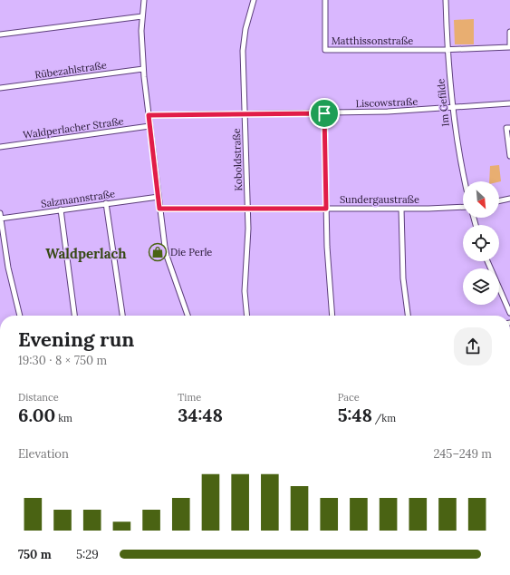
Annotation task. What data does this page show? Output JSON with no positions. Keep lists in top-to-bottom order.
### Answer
{
  "streets": {
    "street": [
      "Matthissonstraße",
      "Rübezahlstraße",
      "Liscowstraße",
      "Im Gefilde",
      "Waldperlacher Straße",
      "Koboldstraße",
      "Salzmannstraße",
      "Sundergaustraße"
    ]
  },
  "crossings": [
    ["Matthissonstraße", "Im Gefilde"],
    ["Liscowstraße", "Im Gefilde"],
    ["Liscowstraße", "Koboldstraße"],
    ["Koboldstraße", "Sundergaustraße"]
  ],
  "districts": ["Waldperlach"],
  "places": {
    "shop": ["Die Perle"]
  },
  "north": "bottom right",
  "page": {
    "heading": ["Evening run", "19:30 · 8 × 750 m"],
    "stats": [
      ["Distance", "6.00 km"],
      ["Time", "34:48"],
      ["Pace", "5:48 /km"]
    ],
    "chart": ["Elevation", "245–249 m"],
    "list": [
      {
        "name": "750 m",
        "note": "5:29"
      }
    ]
  }
}
